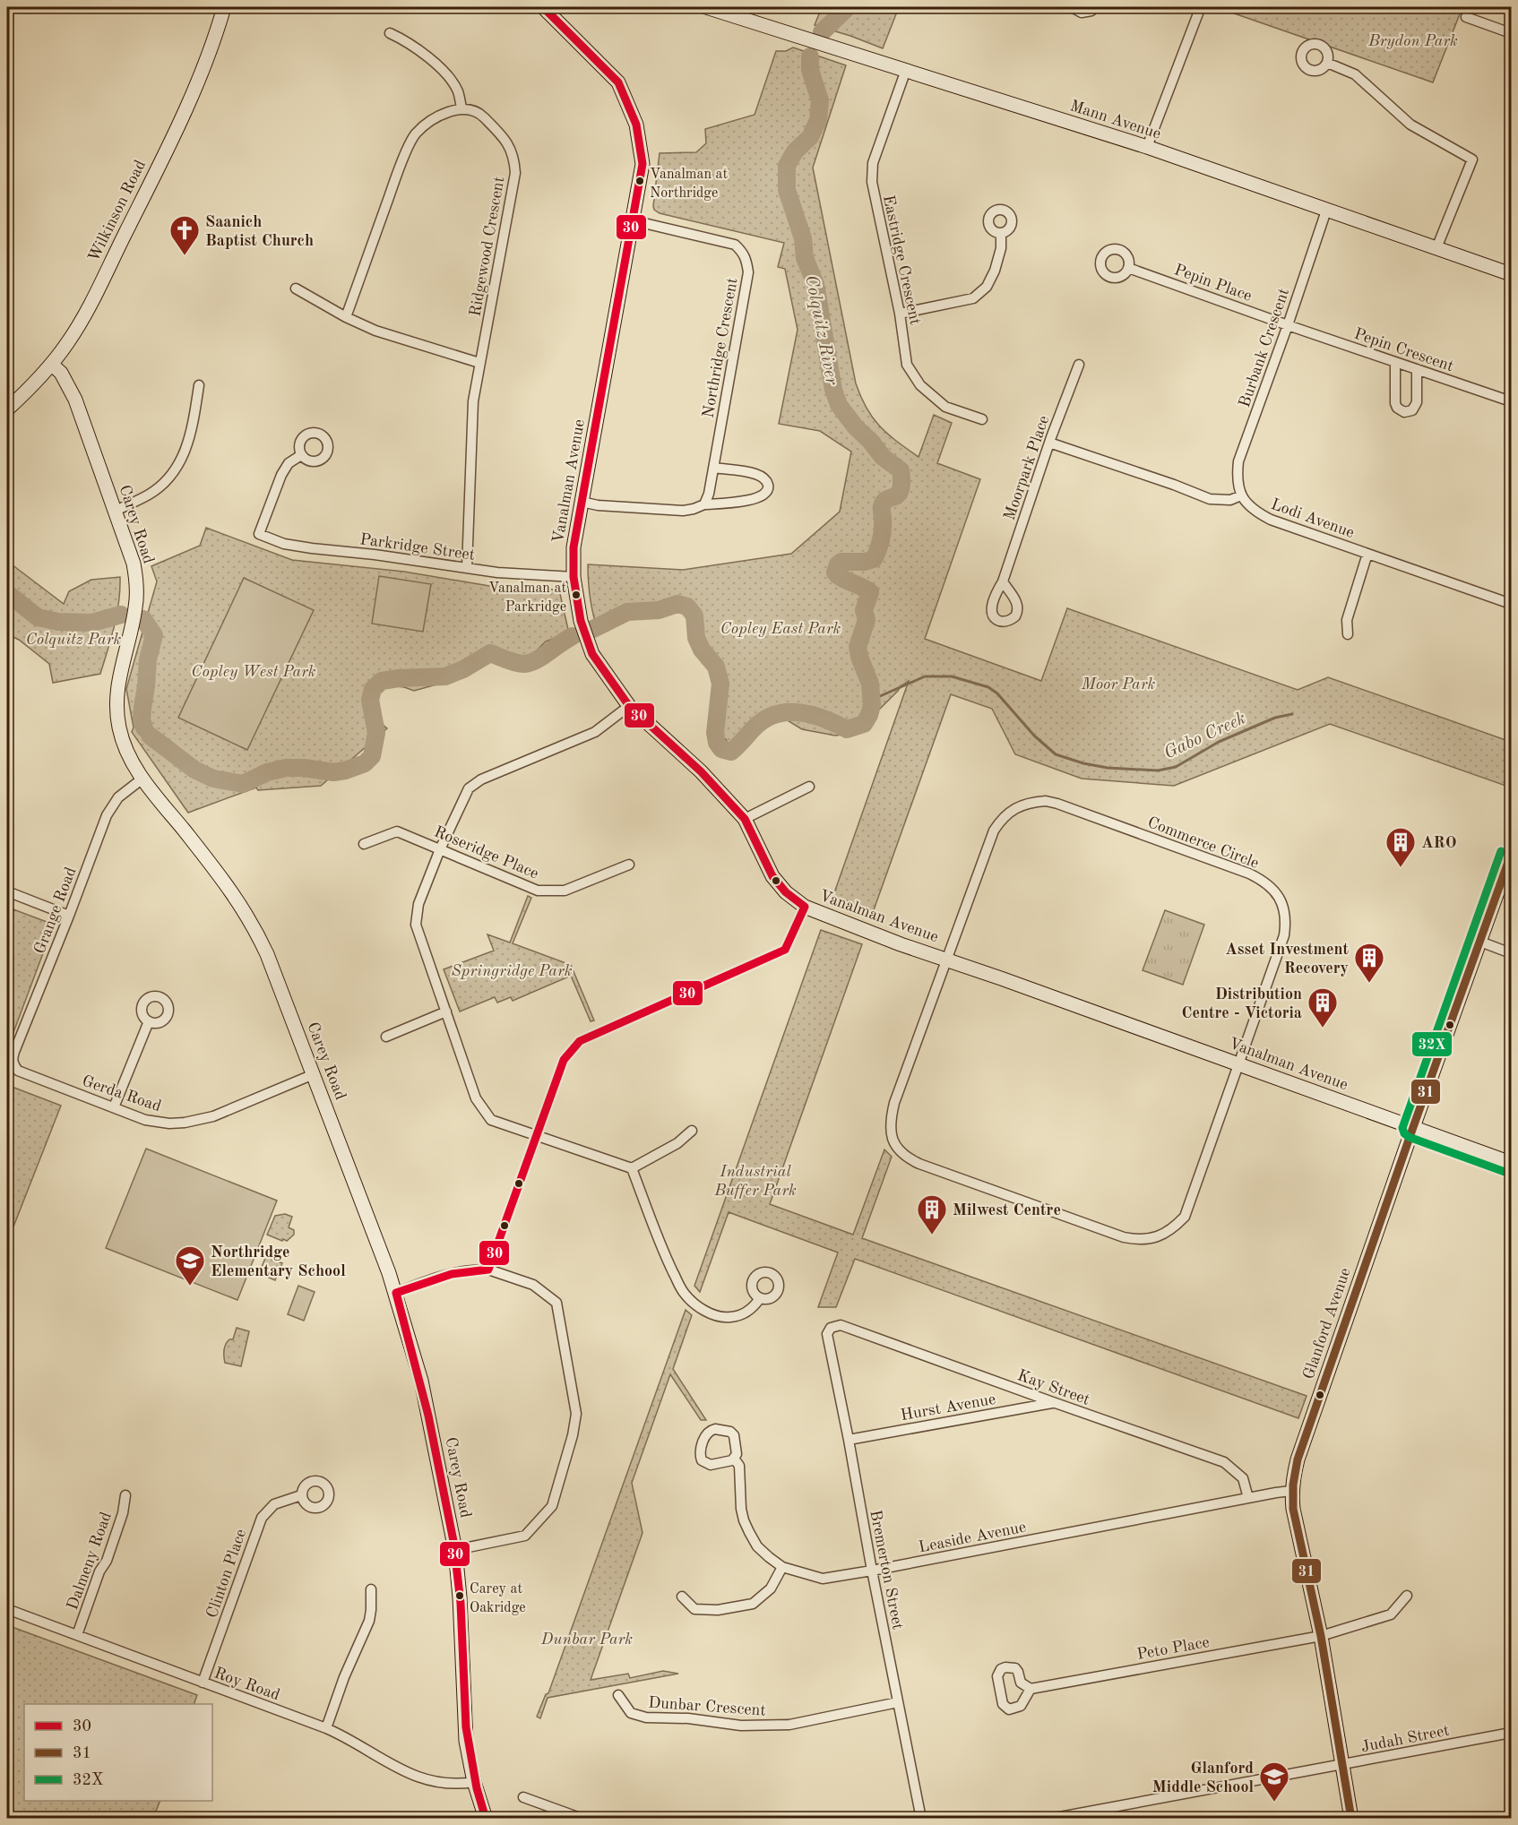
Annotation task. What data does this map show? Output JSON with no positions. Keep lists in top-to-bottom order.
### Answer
{
  "streets": {
    "street": [
      "Mann Avenue",
      "Wilkinson Road",
      "Ridgewood Crescent",
      "Eastridge Crescent",
      "Pepin Place",
      "Northridge Crescent",
      "Burbank Crescent",
      "Pepin Crescent",
      "Moorpark Place",
      "Vanalman Avenue",
      "Lodi Avenue",
      "Carey Road",
      "Parkridge Street",
      "Commerce Circle",
      "Roseridge Place",
      "Grange Road",
      "Gerda Road",
      "Glanford Avenue",
      "Kay Street",
      "Hurst Avenue",
      "Leaside Avenue",
      "Dalmeny Road",
      "Bremerton Street",
      "Clinton Place",
      "Peto Place",
      "Roy Road",
      "Dunbar Crescent",
      "Judah Street"
    ]
  },
  "crossings": [
    ["Mann Avenue", "Eastridge Crescent"],
    ["Mann Avenue", "Burbank Crescent"],
    ["Wilkinson Road", "Carey Road"],
    ["Ridgewood Crescent", "Parkridge Street"],
    ["Pepin Place", "Burbank Crescent"],
    ["Pepin Place", "Pepin Crescent"],
    ["Northridge Crescent", "Vanalman Avenue"],
    ["Burbank Crescent", "Pepin Crescent"],
    ["Burbank Crescent", "Lodi Avenue"],
    ["Vanalman Avenue", "Parkridge Street"],
    ["Vanalman Avenue", "Commerce Circle"],
    ["Vanalman Avenue", "Glanford Avenue"],
    ["Carey Road", "Grange Road"],
    ["Carey Road", "Gerda Road"],
    ["Carey Road", "Roy Road"],
    ["Grange Road", "Gerda Road"],
    ["Glanford Avenue", "Leaside Avenue"],
    ["Glanford Avenue", "Peto Place"],
    ["Glanford Avenue", "Judah Street"],
    ["Kay Street", "Hurst Avenue"],
    ["Kay Street", "Leaside Avenue"],
    ["Kay Street", "Bremerton Street"],
    ["Hurst Avenue", "Bremerton Street"],
    ["Leaside Avenue", "Bremerton Street"],
    ["Dalmeny Road", "Roy Road"],
    ["Bremerton Street", "Dunbar Crescent"],
    ["Clinton Place", "Roy Road"]
  ],
  "water": ["Colquitz River", "Gabo Creek"],
  "parks": [
    "Brydon Park",
    "Copley East Park",
    "Colquitz Park",
    "Copley West Park",
    "Moor Park",
    "Springridge Park",
    "Industrial Buffer Park",
    "Dunbar Park"
  ],
  "places": {
    "other": ["Vanalman at Northridge", "Vanalman at Parkridge", "Carey at Oakridge"],
    "church": ["Saanich Baptist Church"],
    "building": [
      "ARO",
      "Asset Investment Recovery",
      "Distribution Centre - Victoria",
      "Milwest Centre"
    ],
    "school or university": ["Northridge Elementary School", "Glanford Middle School"]
  },
  "lines": ["transit line 30", "transit line 32X", "transit line 31"],
  "legend": ["30", "31", "32X"]
}
